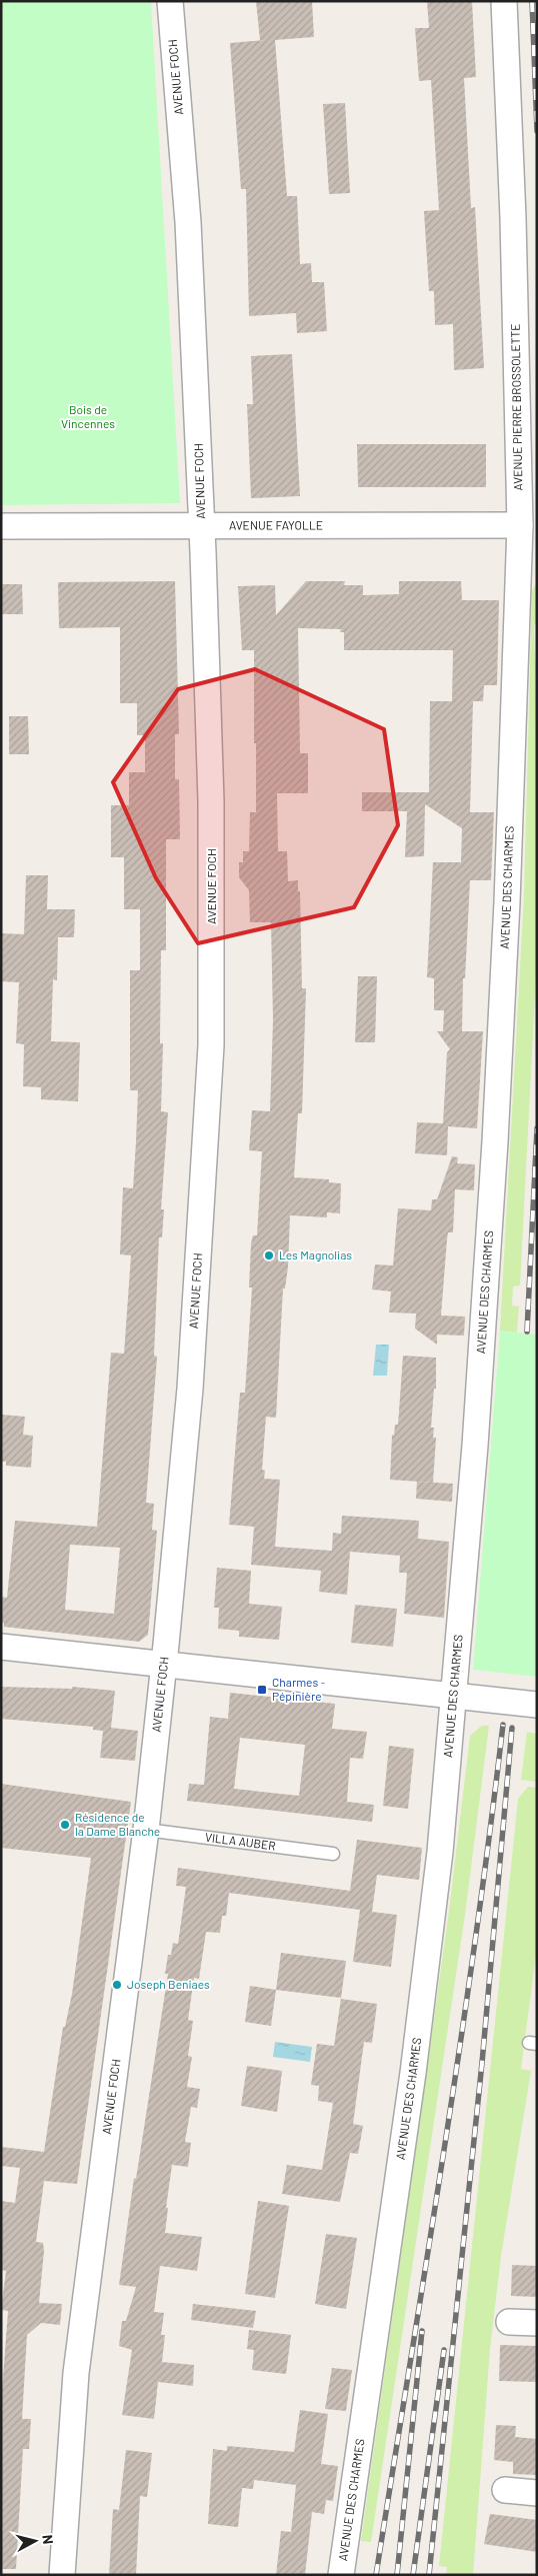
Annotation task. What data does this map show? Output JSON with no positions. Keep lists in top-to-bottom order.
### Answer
{
  "streets": {
    "street": [
      "AVENUE FOCH",
      "AVENUE PIERRE BROSSOLETTE",
      "AVENUE FAYOLLE",
      "AVENUE DES CHARMES"
    ],
    "lane": ["VILLA AUBER"]
  },
  "crossings": [
    ["AVENUE FOCH", "AVENUE FAYOLLE"],
    ["AVENUE FOCH", "VILLA AUBER"],
    ["AVENUE PIERRE BROSSOLETTE", "AVENUE FAYOLLE"],
    ["AVENUE PIERRE BROSSOLETTE", "AVENUE DES CHARMES"]
  ],
  "parks": ["Bois de Vincennes"],
  "places": {
    "other": ["Les Magnolias", "Résidence de la Dame Blanche", "Joseph Beniaes"],
    "transit": ["Charmes - Pépinière"]
  },
  "north": "right"
}
